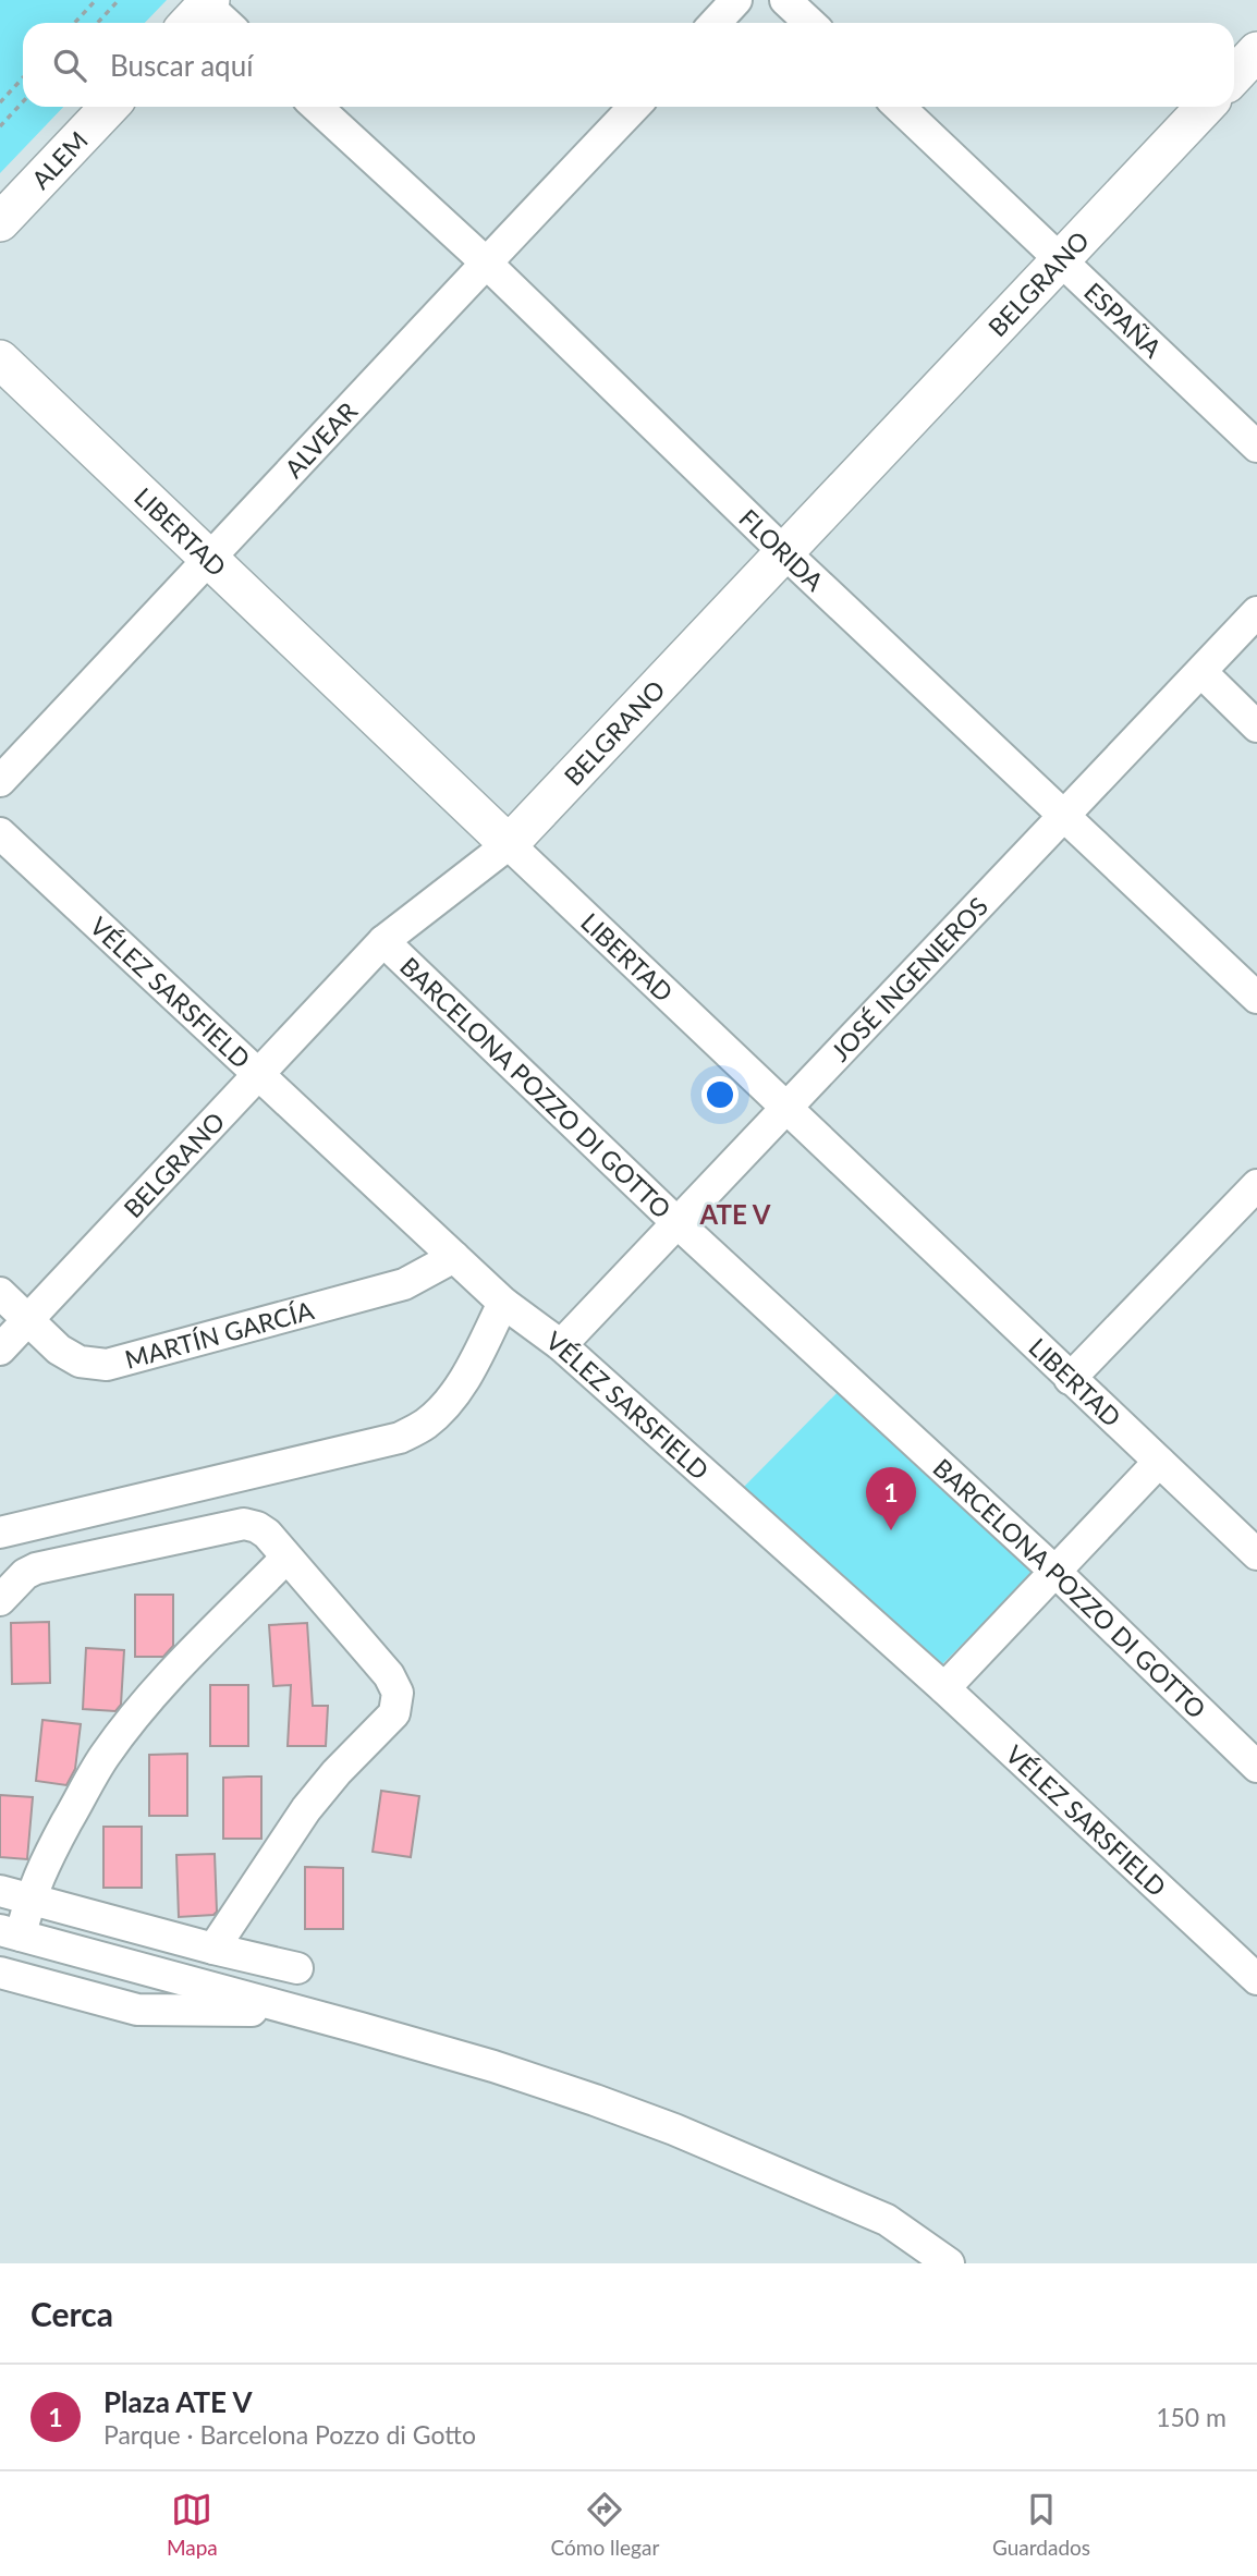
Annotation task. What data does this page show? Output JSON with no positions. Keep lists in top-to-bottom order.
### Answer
{
  "streets": {
    "main road": ["ALEM", "BELGRANO", "LIBERTAD"],
    "street": [
      "ESPAÑA",
      "ALVEAR",
      "FLORIDA",
      "JOSÉ INGENIEROS",
      "VÉLEZ SARSFIELD",
      "BARCELONA POZZO DI GOTTO",
      "MARTÍN GARCÍA"
    ]
  },
  "crossings": [
    ["BELGRANO", "ESPAÑA"],
    ["BELGRANO", "LIBERTAD"],
    ["BELGRANO", "FLORIDA"],
    ["BELGRANO", "VÉLEZ SARSFIELD"],
    ["BELGRANO", "BARCELONA POZZO DI GOTTO"],
    ["BELGRANO", "MARTÍN GARCÍA"],
    ["ALVEAR", "LIBERTAD"],
    ["ALVEAR", "FLORIDA"],
    ["LIBERTAD", "JOSÉ INGENIEROS"],
    ["FLORIDA", "JOSÉ INGENIEROS"],
    ["JOSÉ INGENIEROS", "VÉLEZ SARSFIELD"],
    ["JOSÉ INGENIEROS", "BARCELONA POZZO DI GOTTO"],
    ["VÉLEZ SARSFIELD", "MARTÍN GARCÍA"]
  ],
  "districts": ["ATE V"],
  "page": {
    "search": "Buscar aquí",
    "pins": "1",
    "heading": "Cerca",
    "list": [
      {
        "mark": "1",
        "name": "Plaza ATE V",
        "note": "Parque · Barcelona Pozzo di Gotto",
        "value": "150 m"
      }
    ],
    "nav": ["Mapa", "Cómo llegar", "Guardados"]
  }
}
